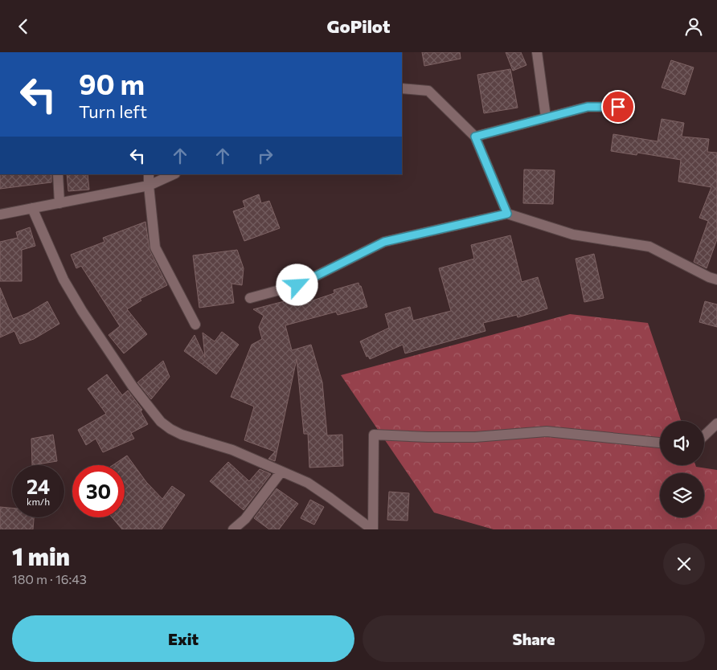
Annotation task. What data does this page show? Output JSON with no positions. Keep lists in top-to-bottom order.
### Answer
{
  "page": {
    "header": "GoPilot",
    "turn": ["90 m", "Turn left"],
    "speed": "24 km/h",
    "limit": "30",
    "heading": ["1 min", "180 m · 16:43"],
    "buttons": ["Exit", "Share"]
  }
}
